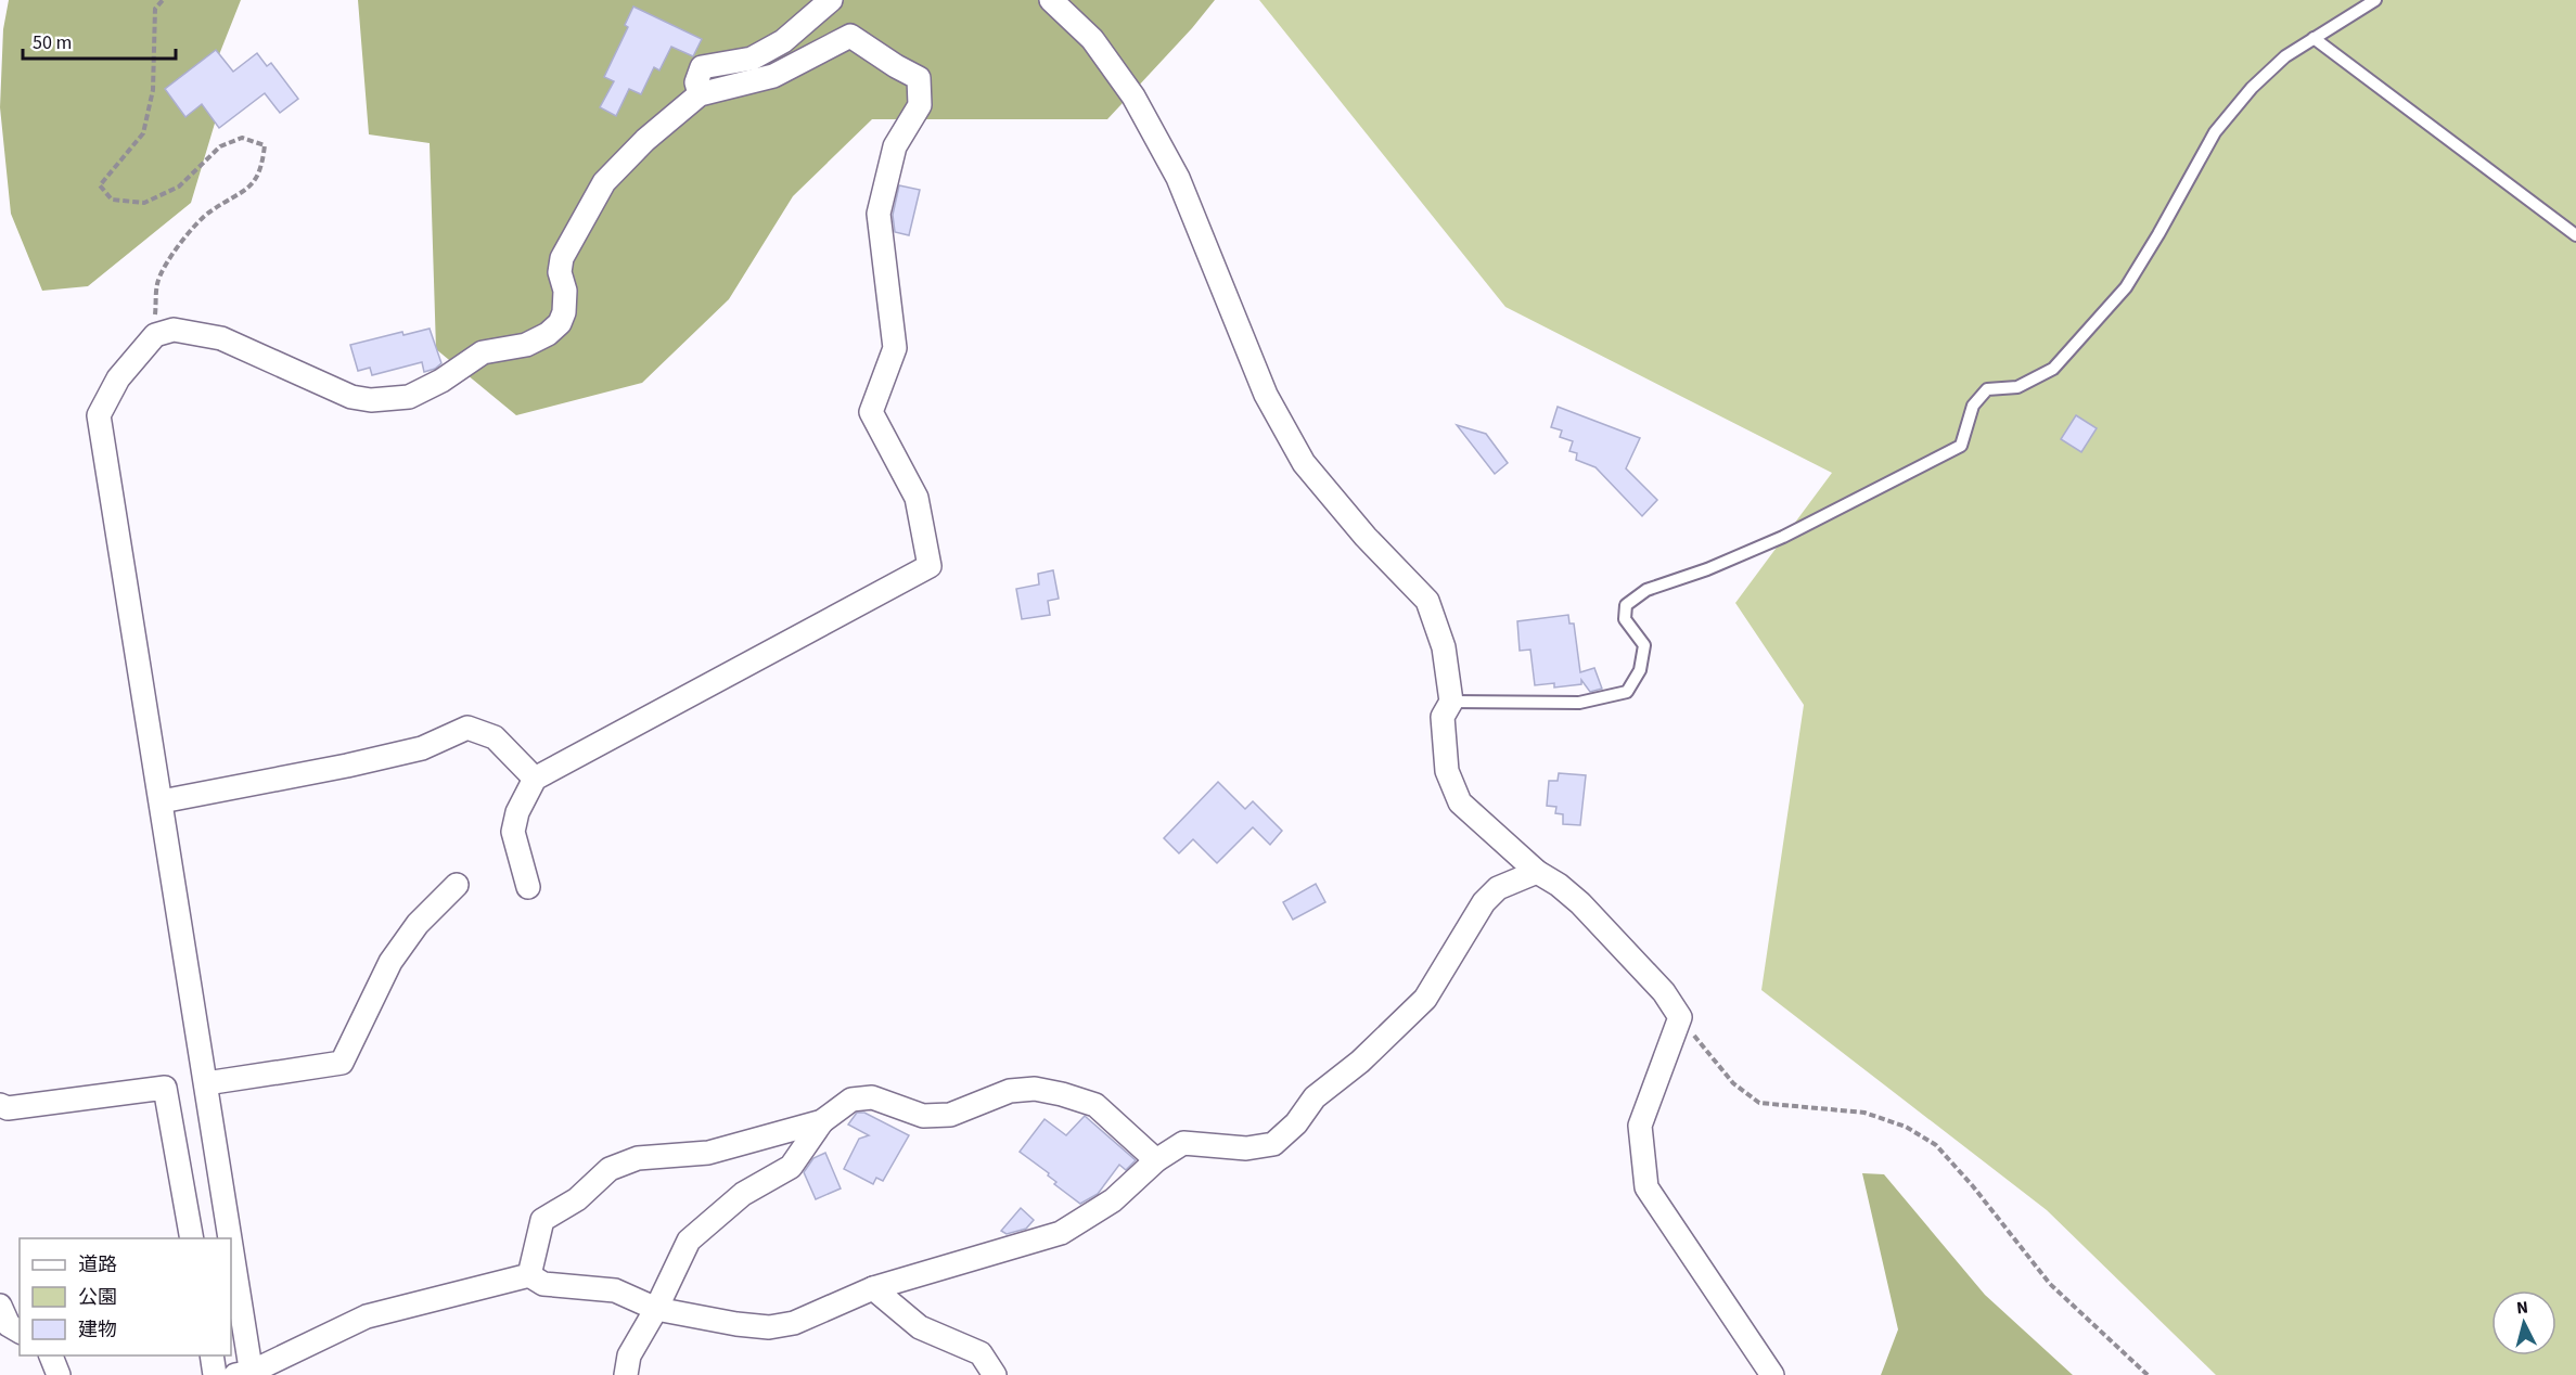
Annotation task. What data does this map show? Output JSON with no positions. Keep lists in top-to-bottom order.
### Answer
{
  "legend": ["道路", "公園", "建物"],
  "scale_bar": "50 m",
  "north": "top"
}
